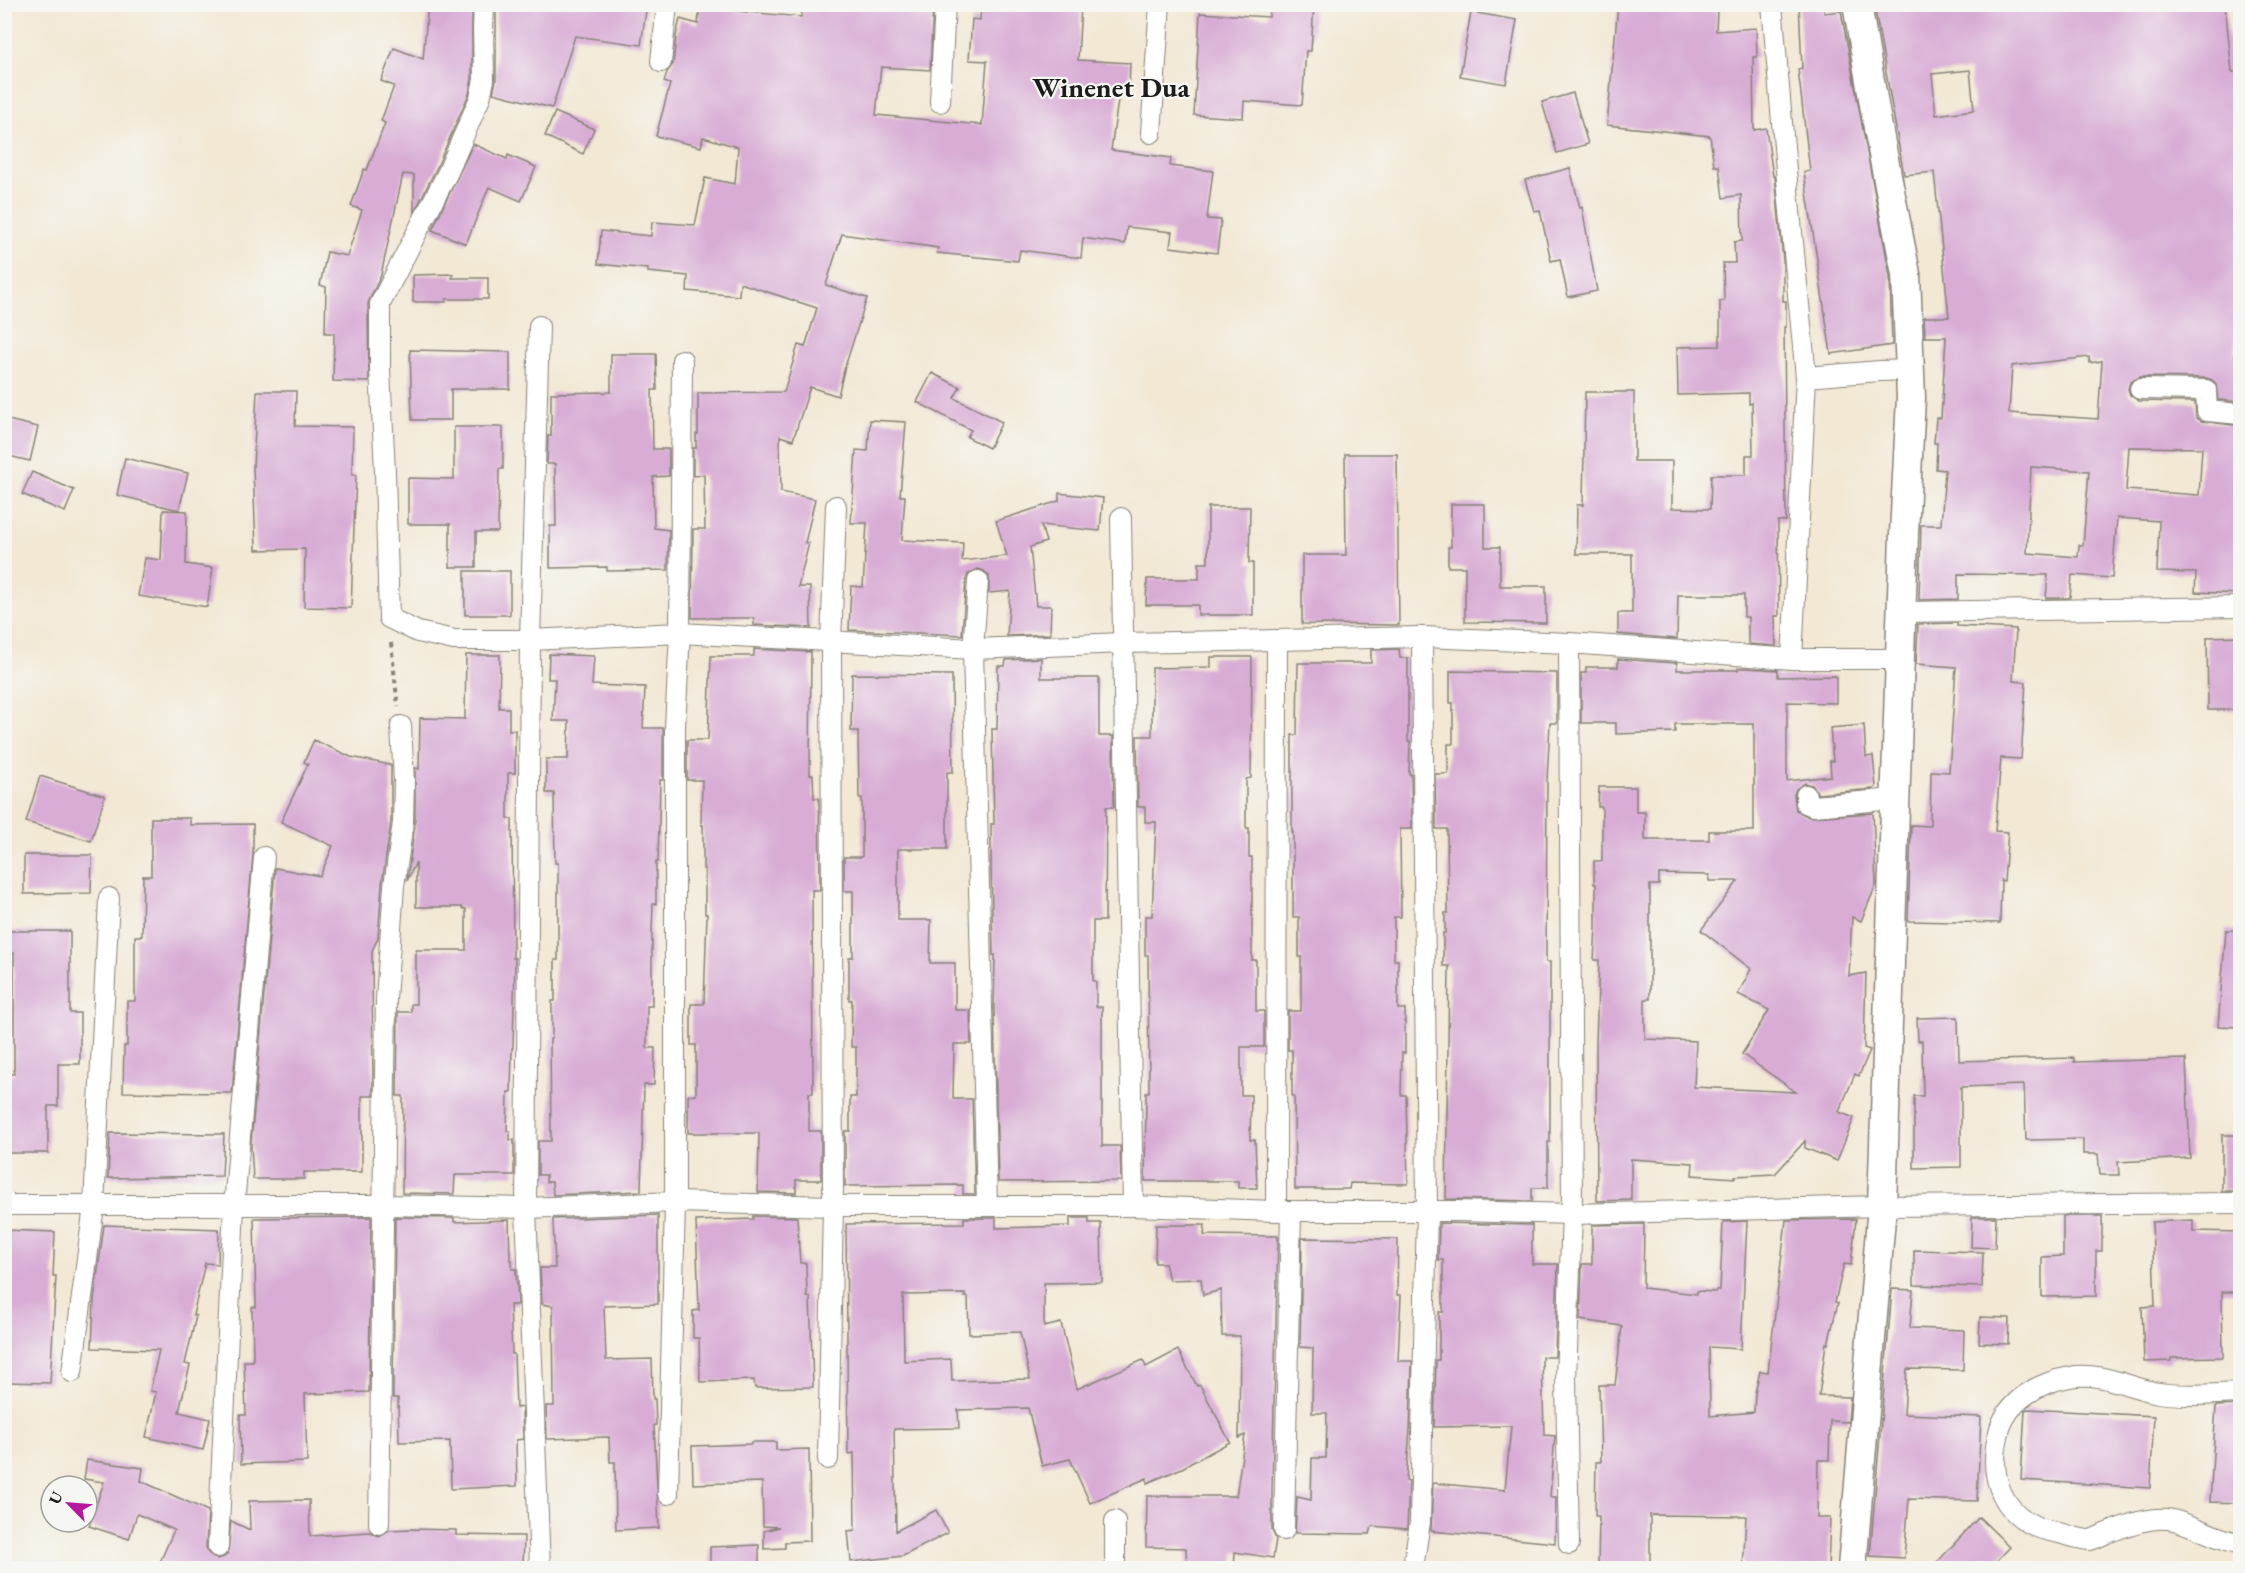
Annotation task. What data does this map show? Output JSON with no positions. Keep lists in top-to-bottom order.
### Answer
{
  "districts": ["Winenet Dua"],
  "north": "top left"
}
